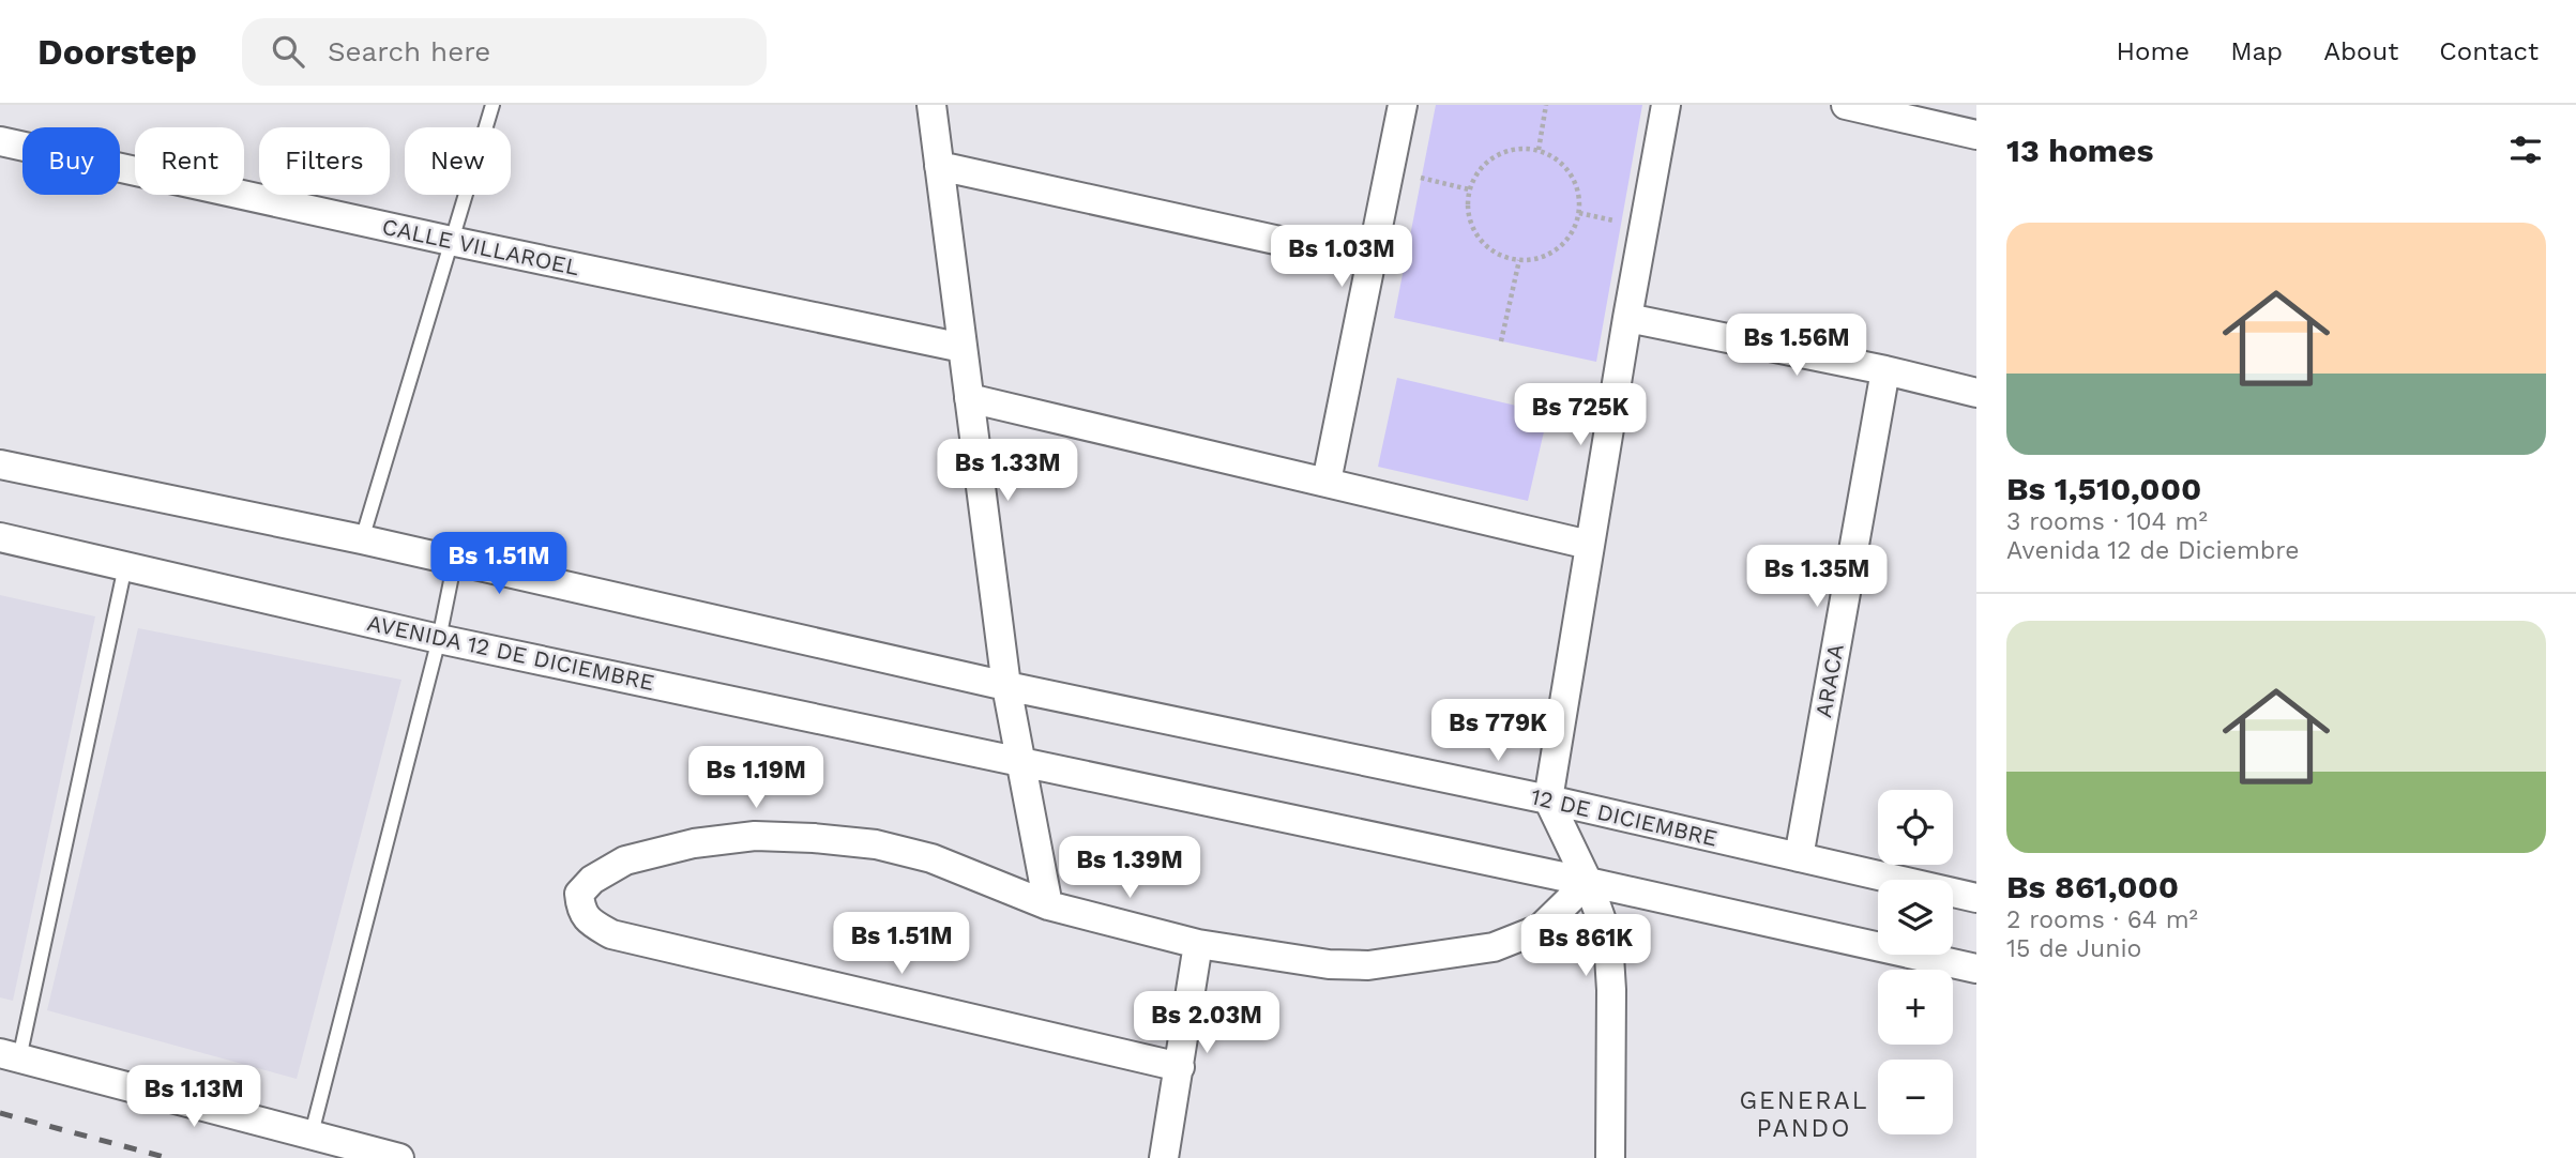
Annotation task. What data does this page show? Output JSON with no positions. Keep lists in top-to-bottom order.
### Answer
{
  "streets": {
    "street": [
      "CALLE VILLAROEL",
      "AVENIDA 12 DE DICIEMBRE",
      "ARACA",
      "12 DE DICIEMBRE"
    ]
  },
  "crossings": [
    ["ARACA", "12 DE DICIEMBRE"]
  ],
  "districts": ["GENERAL PANDO"],
  "page": {
    "header": "Doorstep",
    "search": "Search here",
    "nav": [
      "Home",
      "Map",
      "About",
      "Contact"
    ],
    "heading": "13 homes",
    "chip": [
      "Buy",
      "Rent",
      "Filters",
      "New"
    ],
    "list": [
      {
        "name": "Bs 1,510,000",
        "note": "3 rooms · 104 m² · Avenida 12 de Diciembre"
      },
      {
        "name": "Bs 861,000",
        "note": "2 rooms · 64 m² · 15 de Junio"
      }
    ],
    "price": [
      "Bs 1.03M",
      "Bs 1.56M",
      "Bs 725K",
      "Bs 1.33M",
      "Bs 1.51M",
      "Bs 1.35M",
      "Bs 779K",
      "Bs 1.19M",
      "Bs 1.39M",
      "Bs 1.51M",
      "Bs 861K",
      "Bs 2.03M",
      "Bs 1.13M"
    ],
    "map_buttons": ["+", "−"]
  }
}
